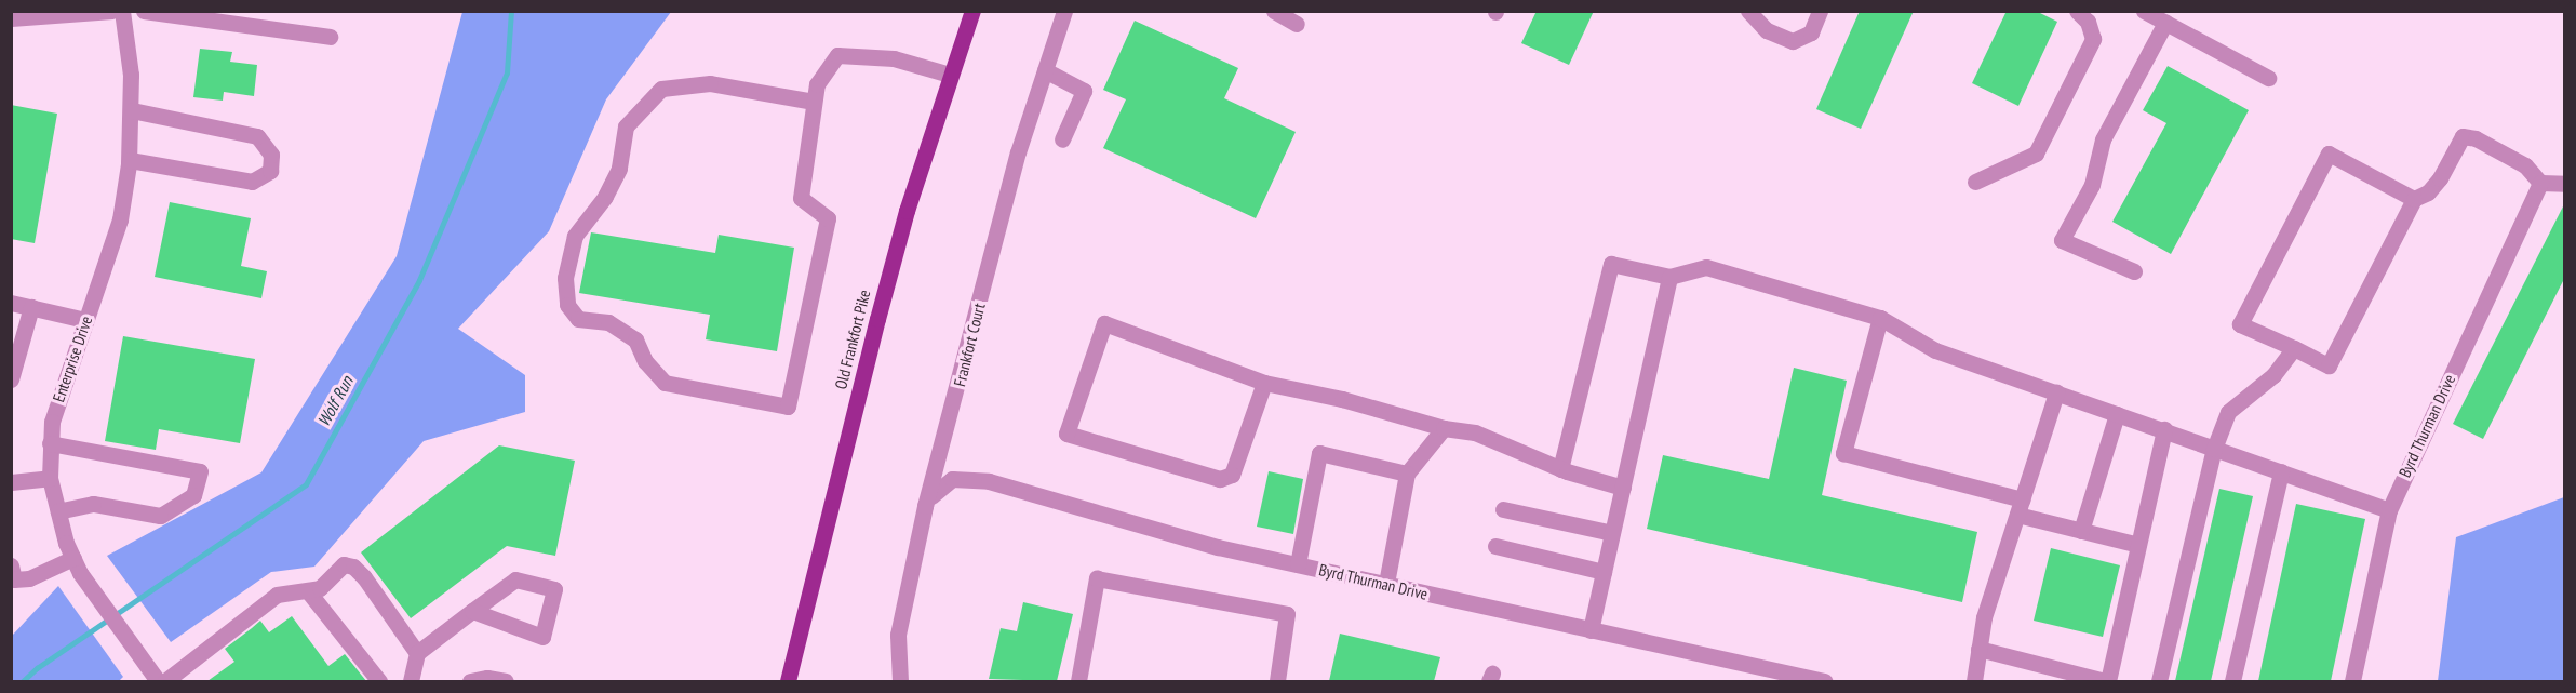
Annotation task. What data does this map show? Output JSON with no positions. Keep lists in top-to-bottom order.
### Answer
{
  "streets": {
    "main road": ["Old Frankfort Pike"],
    "street": ["Frankfort Court", "Enterprise Drive", "Byrd Thurman Drive"]
  },
  "crossings": [
    ["Frankfort Court", "Byrd Thurman Drive"]
  ],
  "water": ["Wolf Run"]
}
